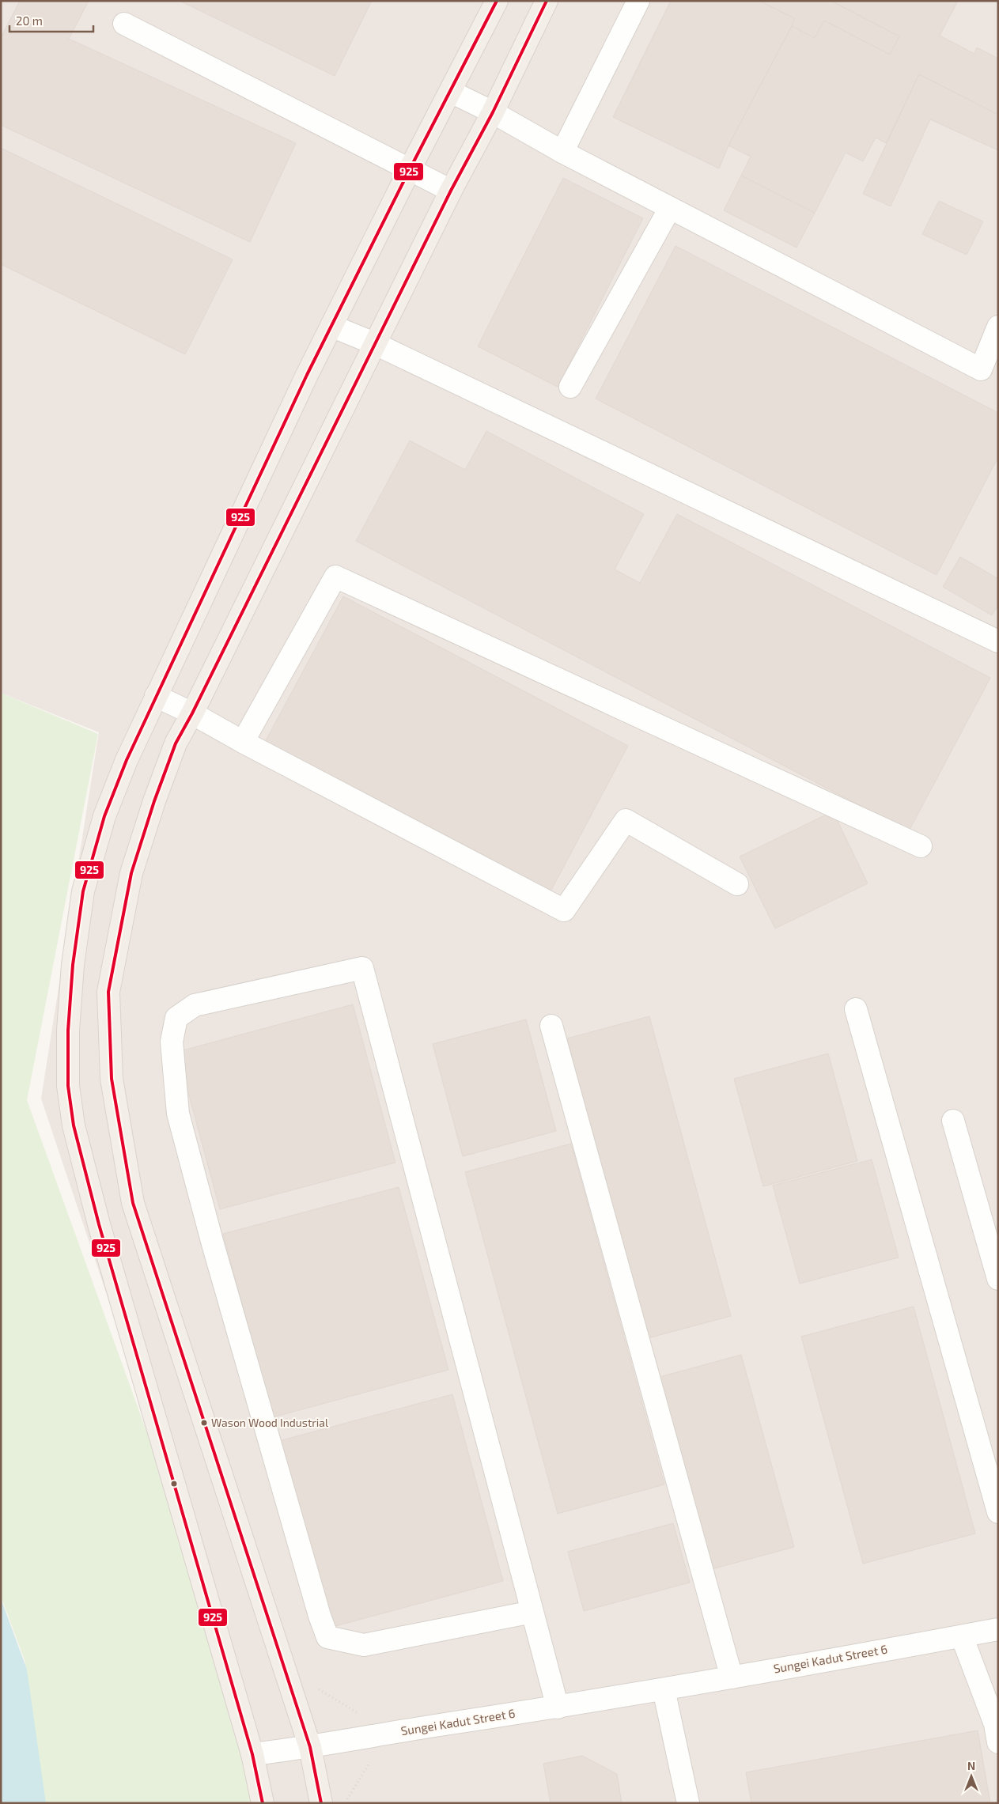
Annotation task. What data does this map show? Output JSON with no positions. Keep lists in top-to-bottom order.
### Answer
{
  "streets": {
    "street": ["Sungei Kadut Street 6"]
  },
  "places": ["Wason Wood Industrial"],
  "lines": ["transit line 925"],
  "scale_bar": "20 m",
  "north": "top"
}
